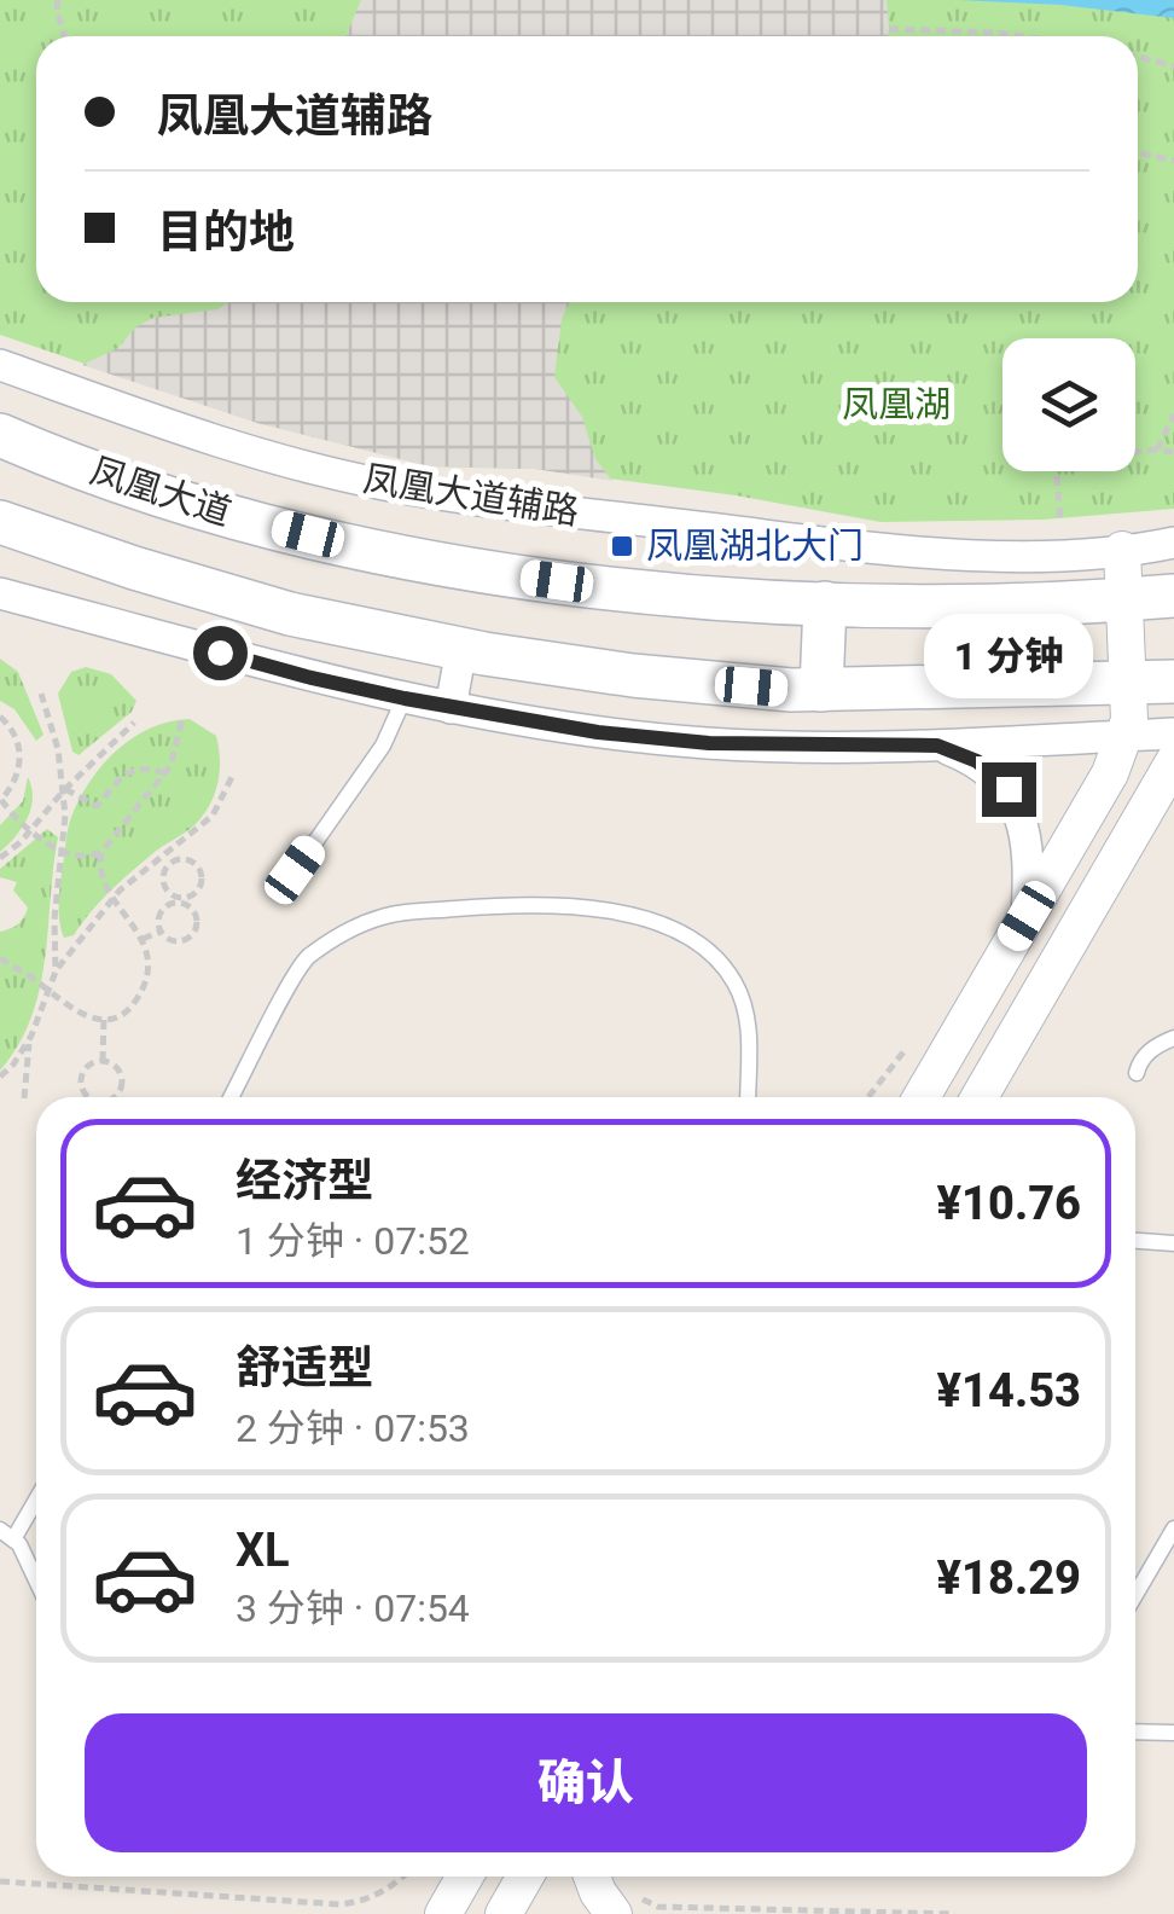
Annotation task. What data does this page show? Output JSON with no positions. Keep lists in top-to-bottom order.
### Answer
{
  "streets": {
    "main road": ["凤凰大道"],
    "street": ["凤凰大道辅路"]
  },
  "parks": ["凤凰湖"],
  "places": {
    "transit": ["凤凰湖北大门"]
  },
  "page": {
    "banner": ["凤凰大道辅路", "目的地"],
    "bubble": "1 分钟",
    "list": [
      {
        "name": "经济型",
        "note": "1 分钟 · 07:52",
        "value": "¥10.76"
      },
      {
        "name": "舒适型",
        "note": "2 分钟 · 07:53",
        "value": "¥14.53"
      },
      {
        "name": "XL",
        "note": "3 分钟 · 07:54",
        "value": "¥18.29"
      }
    ],
    "buttons": "确认"
  }
}
